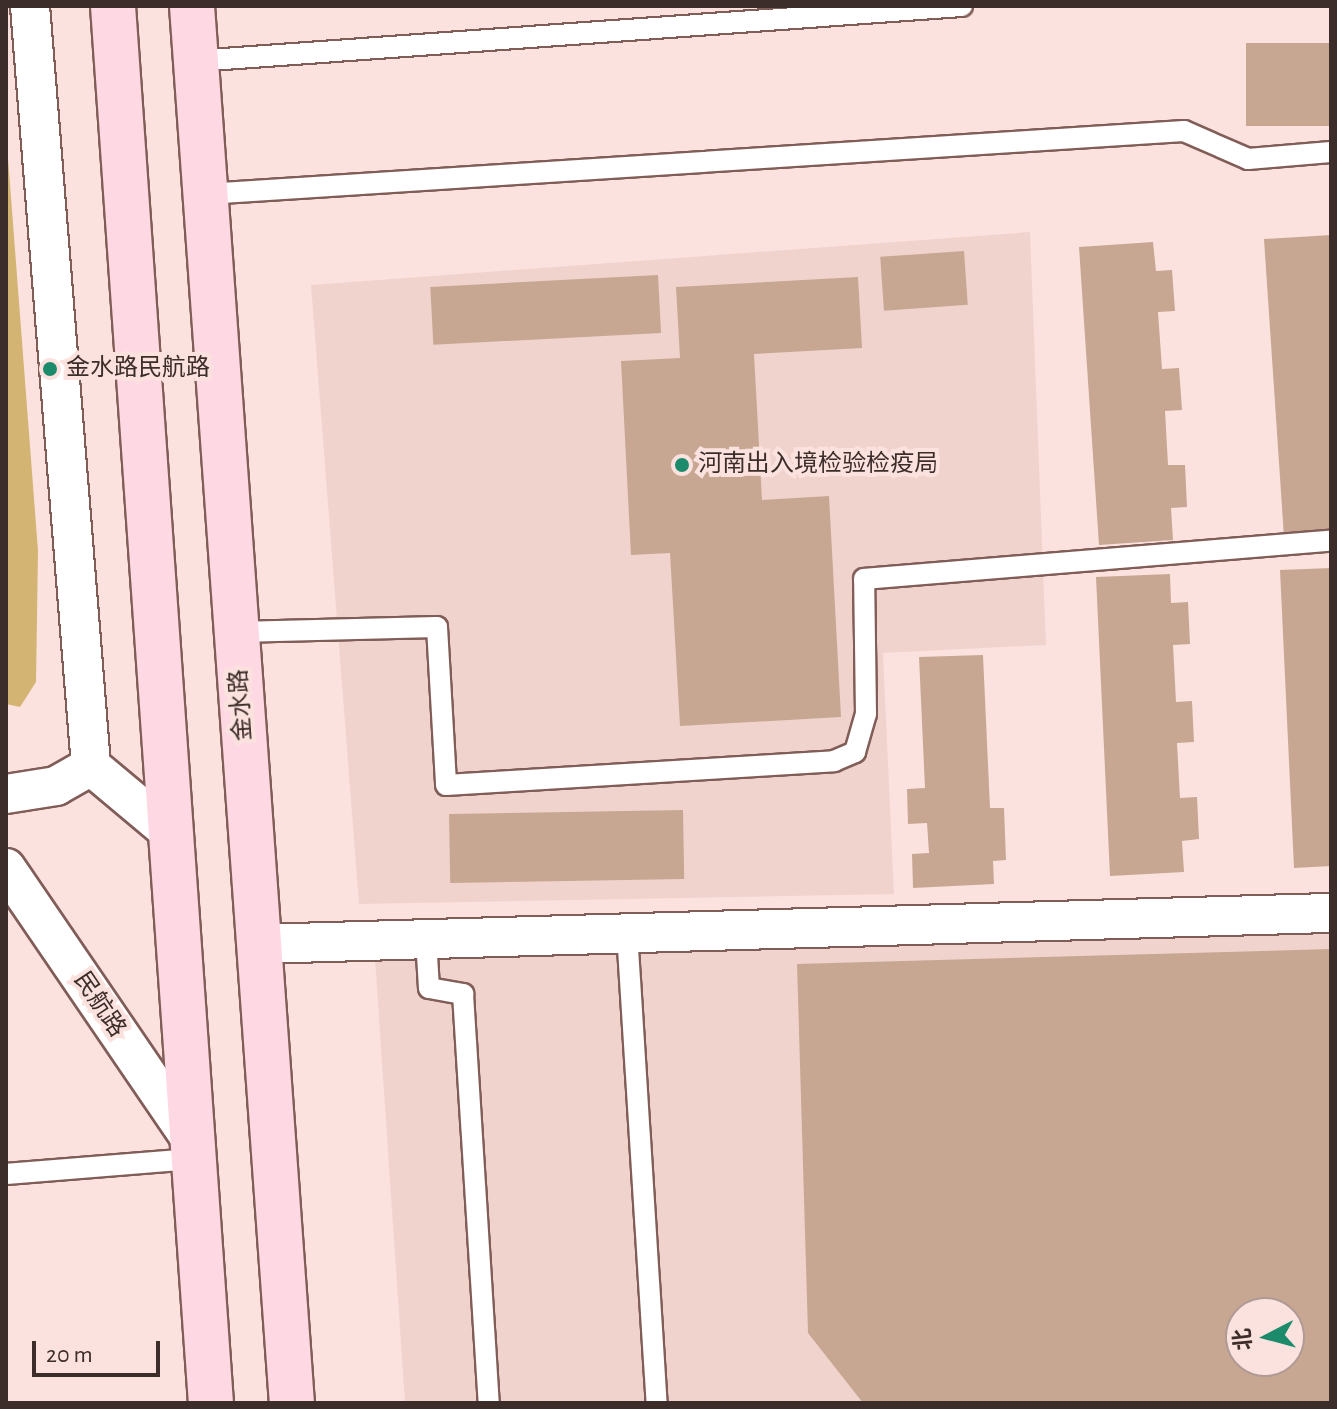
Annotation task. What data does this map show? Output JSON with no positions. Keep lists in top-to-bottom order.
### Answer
{
  "streets": {
    "main road": ["金水路"],
    "street": ["民航路"]
  },
  "places": ["金水路民航路", "河南出入境检验检疫局"],
  "scale_bar": "20 m",
  "north": "left"
}
